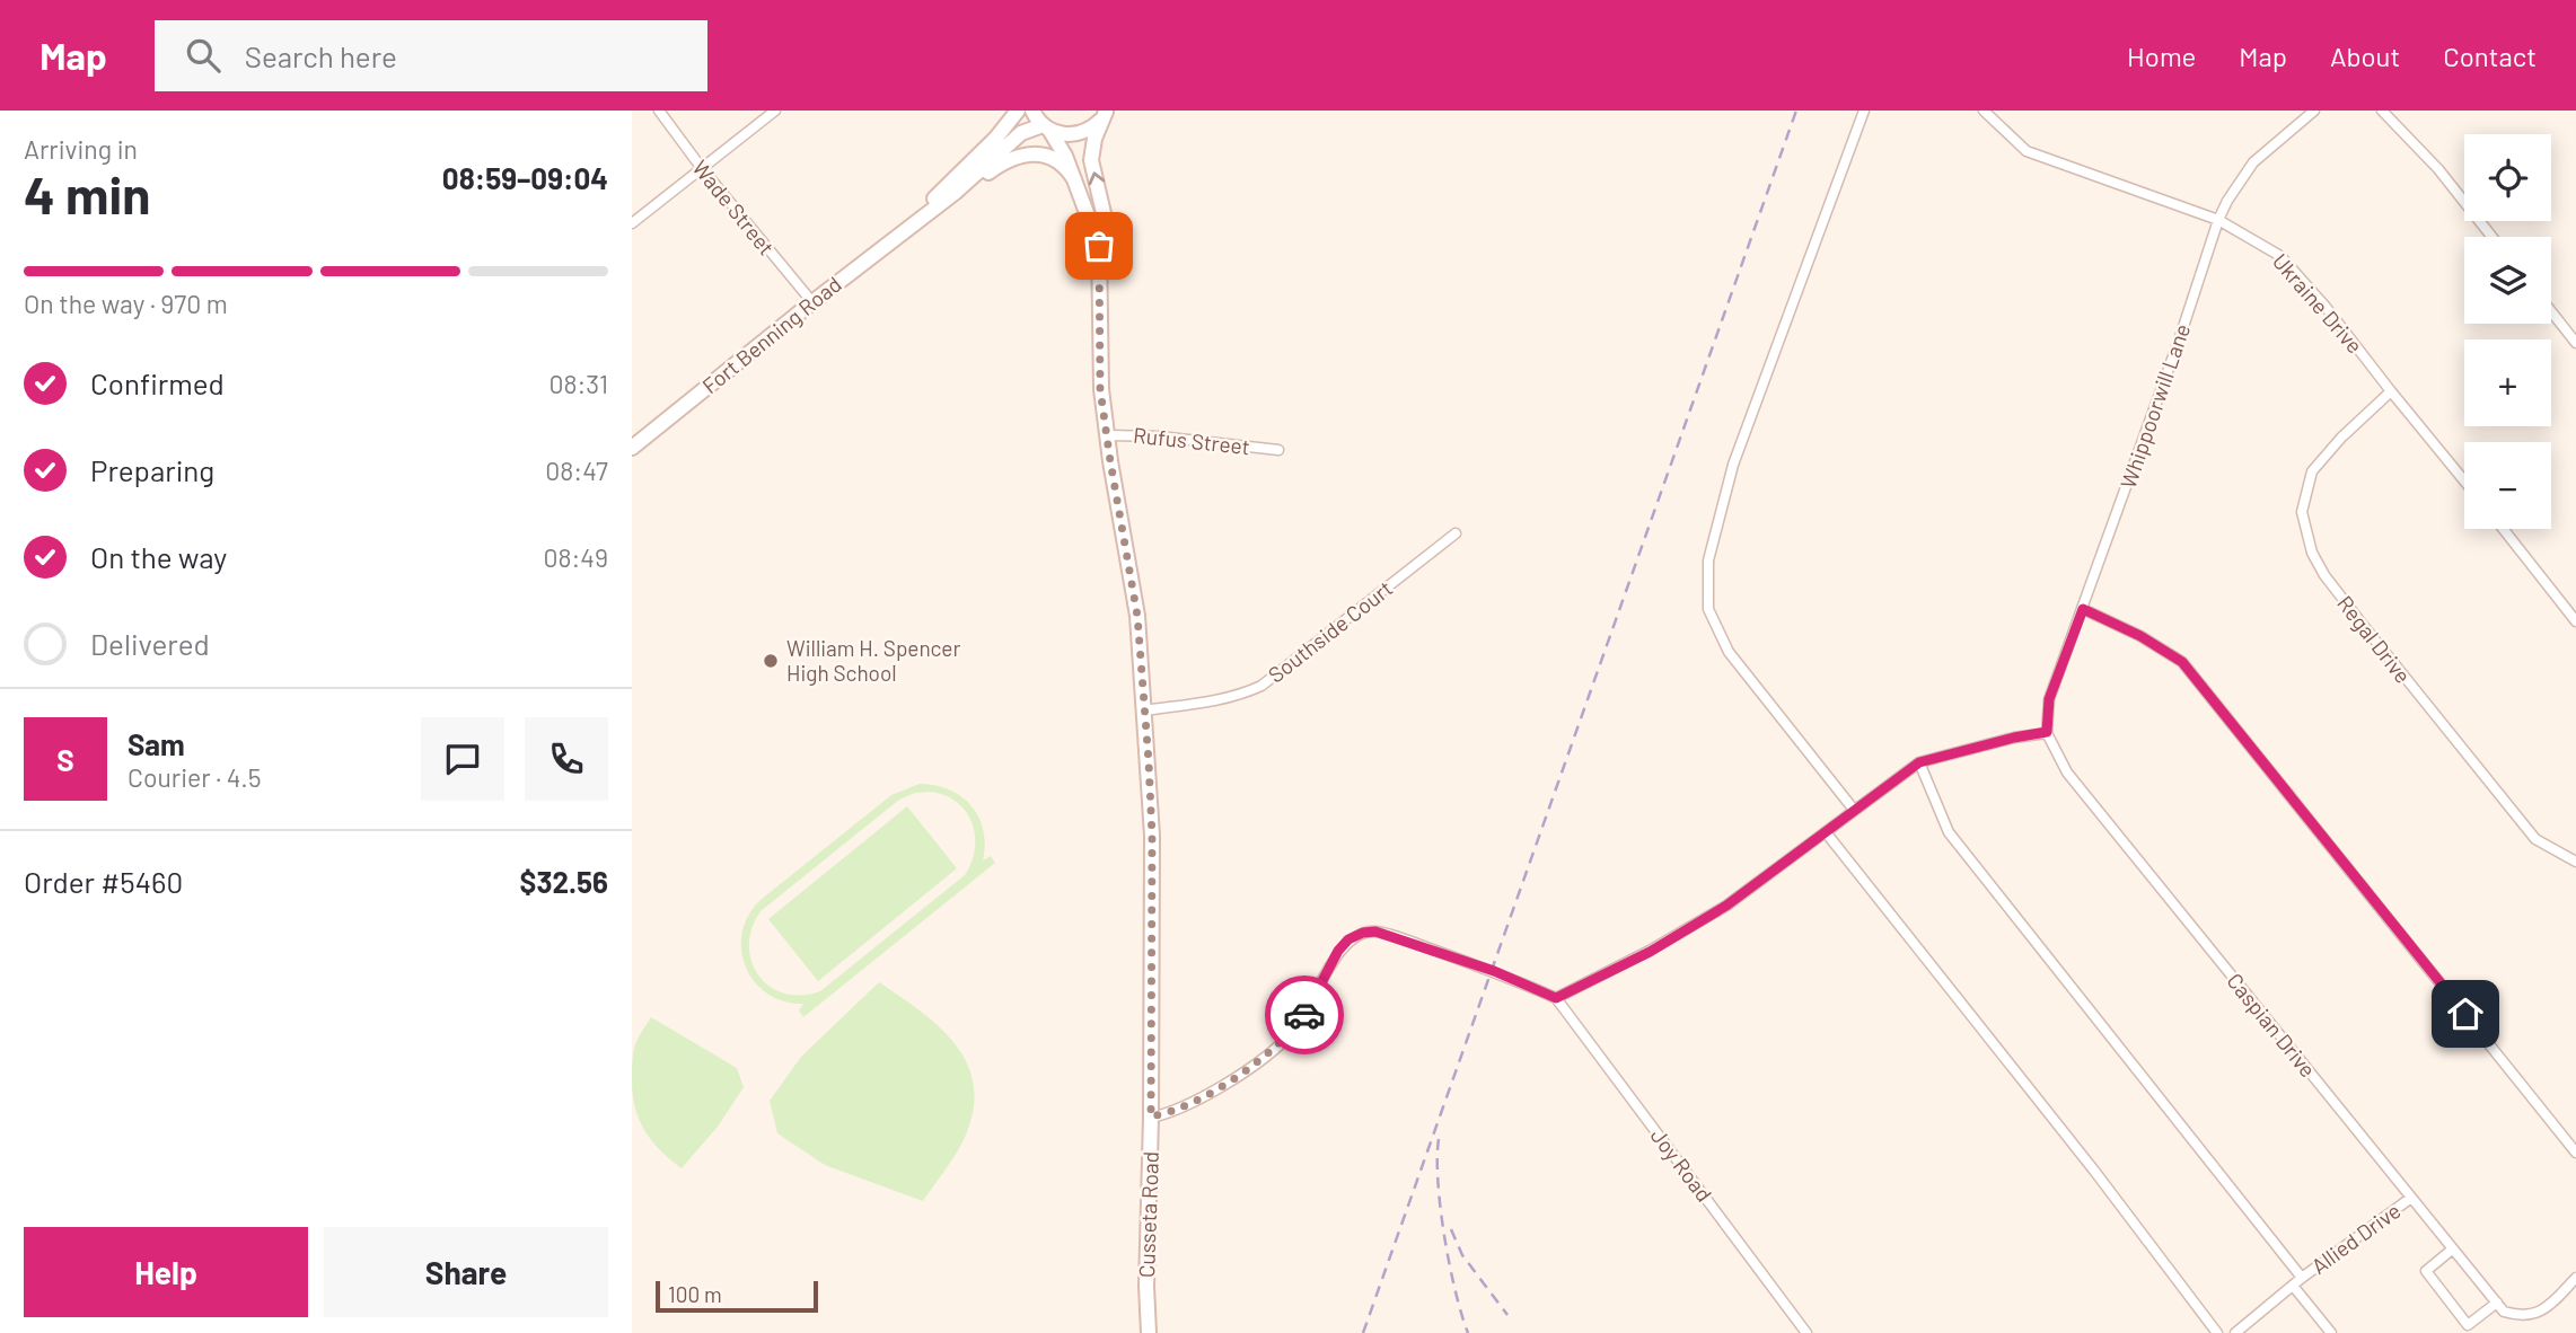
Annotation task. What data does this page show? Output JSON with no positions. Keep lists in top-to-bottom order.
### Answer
{
  "streets": {
    "street": [
      "Wade Street",
      "Ukraine Drive",
      "Fort Benning Road",
      "Whippoorwill Lane",
      "Rufus Street",
      "Southside Court",
      "Regal Drive",
      "Caspian Drive",
      "Joy Road",
      "Cusseta Road",
      "Allied Drive"
    ]
  },
  "crossings": [
    ["Wade Street", "Fort Benning Road"],
    ["Ukraine Drive", "Whippoorwill Lane"],
    ["Ukraine Drive", "Regal Drive"],
    ["Fort Benning Road", "Cusseta Road"],
    ["Whippoorwill Lane", "Caspian Drive"],
    ["Rufus Street", "Cusseta Road"],
    ["Southside Court", "Cusseta Road"],
    ["Caspian Drive", "Allied Drive"],
    ["Joy Road", "Cusseta Road"]
  ],
  "places": ["William H. Spencer High School"],
  "scale_bar": "100 m",
  "page": {
    "header": "Map",
    "search": "Search here",
    "nav": [
      "Home",
      "Map",
      "About",
      "Contact"
    ],
    "heading": ["4 min", "Arriving in", "08:59–09:04"],
    "panel": [
      "Sam",
      "Courier · 4.5",
      "Order #5460",
      "$32.56"
    ],
    "map_buttons": ["+", "−"],
    "bar": "On the way · 970 m",
    "list": [
      ["Confirmed", "08:31"],
      ["Preparing", "08:47"],
      ["On the way", "08:49"],
      "Delivered"
    ],
    "round": "S",
    "buttons": ["Help", "Share"],
    "scale": "100 m"
  }
}
